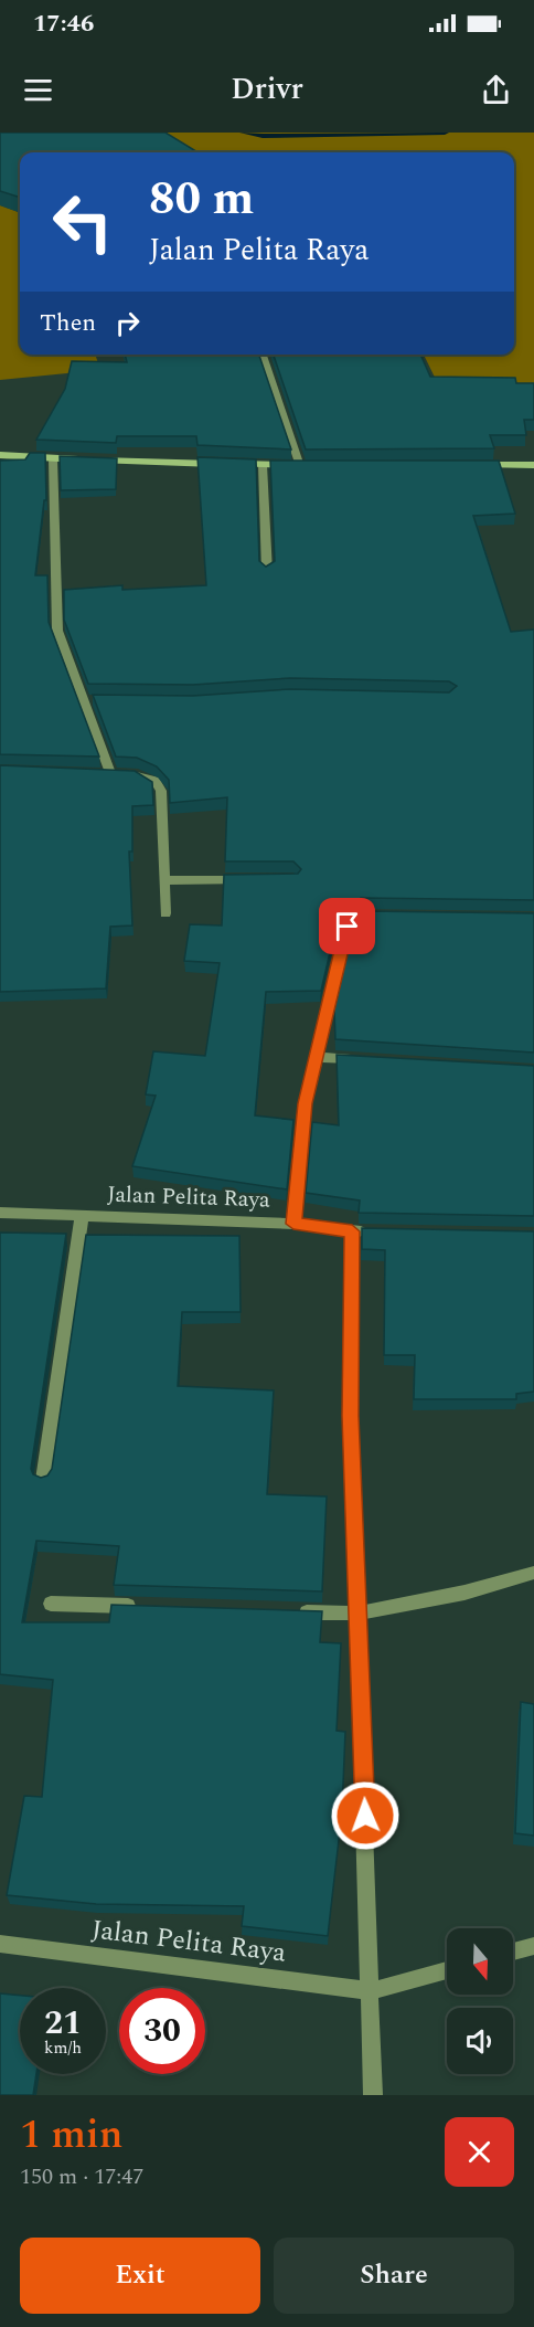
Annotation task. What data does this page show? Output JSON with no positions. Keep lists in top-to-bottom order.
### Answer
{
  "streets": {
    "street": ["Jalan Pelita Raya"]
  },
  "north": "bottom",
  "page": {
    "status": "17:46",
    "header": "Drivr",
    "turn": ["80 m", "Jalan Pelita Raya"],
    "then": "Then",
    "speed": "21 km/h",
    "limit": "30",
    "heading": ["1 min", "150 m · 17:47"],
    "buttons": ["Exit", "Share"]
  }
}
